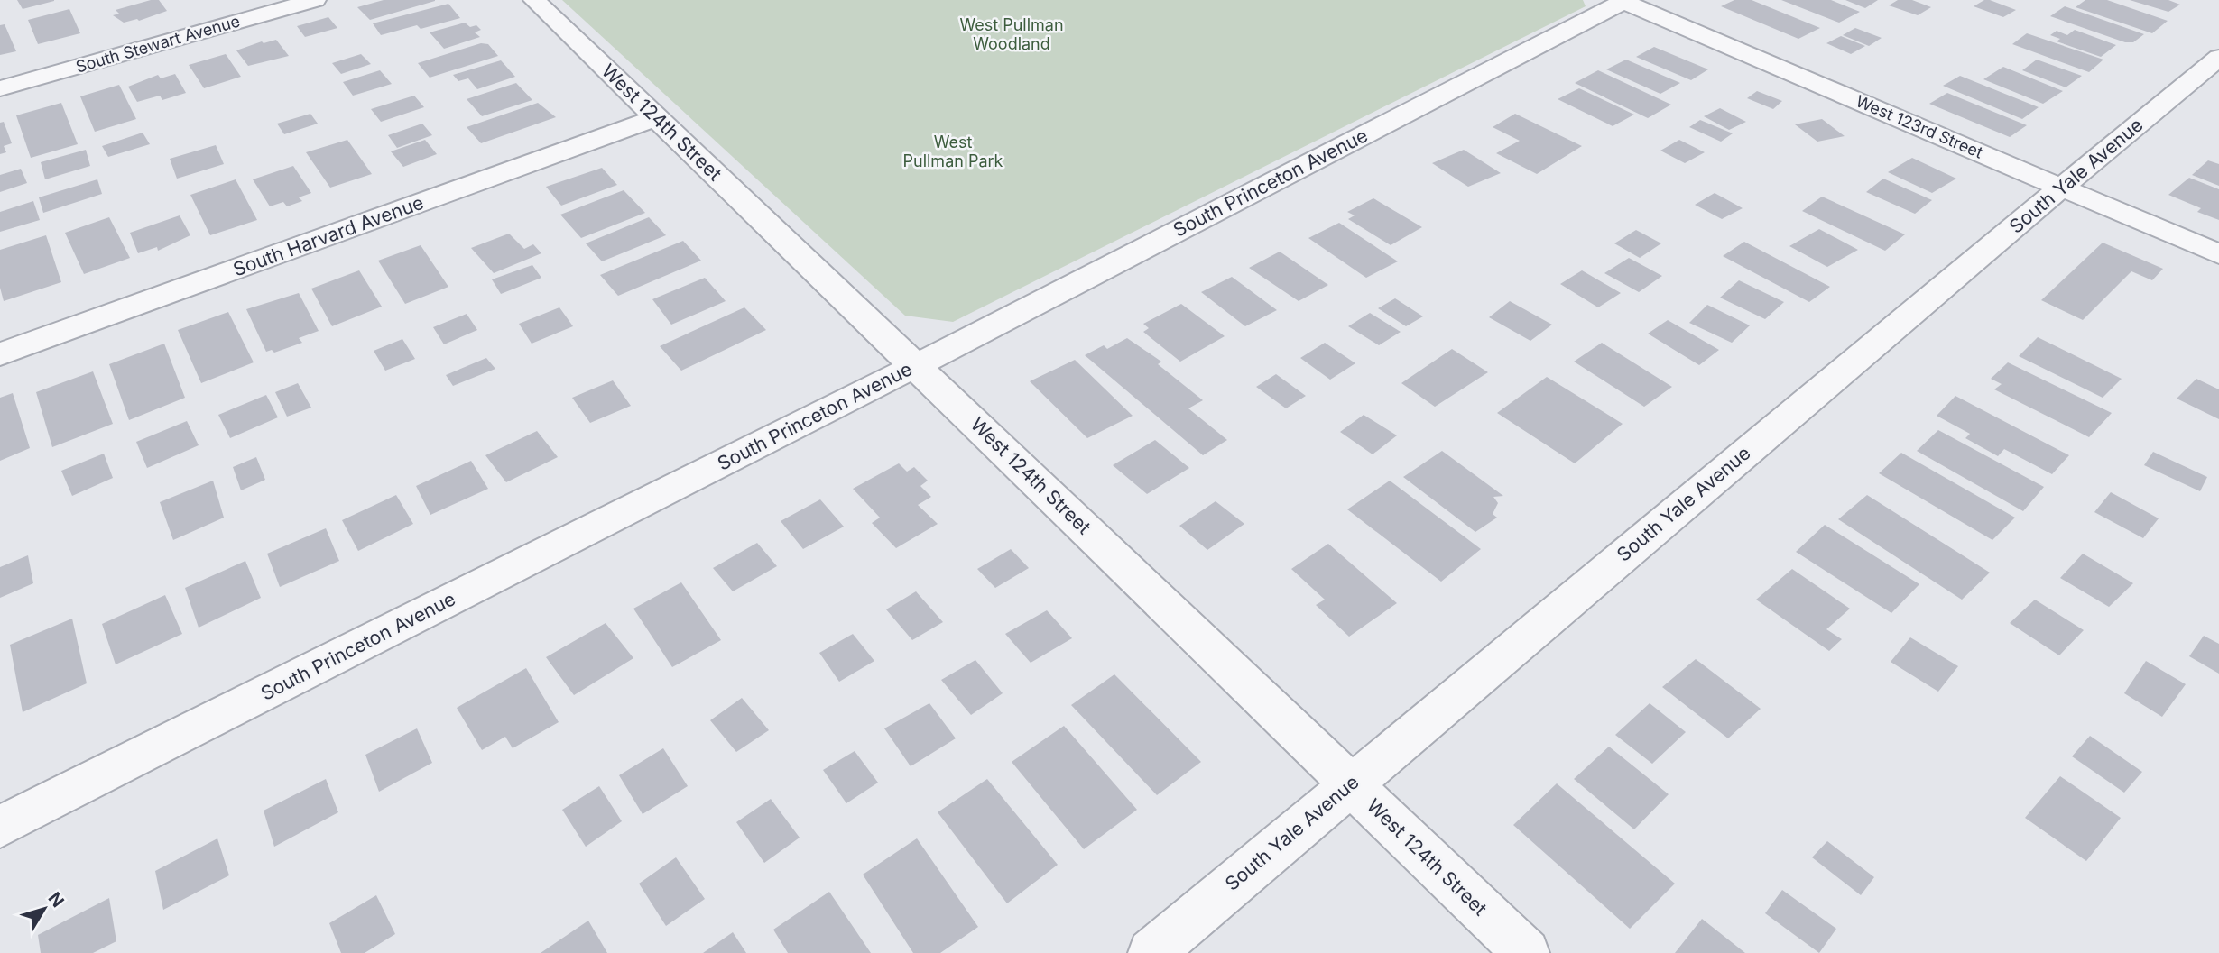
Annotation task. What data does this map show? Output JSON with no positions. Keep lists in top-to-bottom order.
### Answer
{
  "streets": {
    "street": [
      "South Stewart Avenue",
      "West 124th Street",
      "West 123rd Street",
      "South Yale Avenue",
      "South Princeton Avenue",
      "South Harvard Avenue"
    ]
  },
  "crossings": [
    ["West 124th Street", "South Yale Avenue"],
    ["West 124th Street", "South Princeton Avenue"],
    ["West 124th Street", "South Harvard Avenue"],
    ["West 123rd Street", "South Yale Avenue"],
    ["West 123rd Street", "South Princeton Avenue"]
  ],
  "parks": ["West Pullman Woodland", "West Pullman Park"],
  "north": "top right"
}
